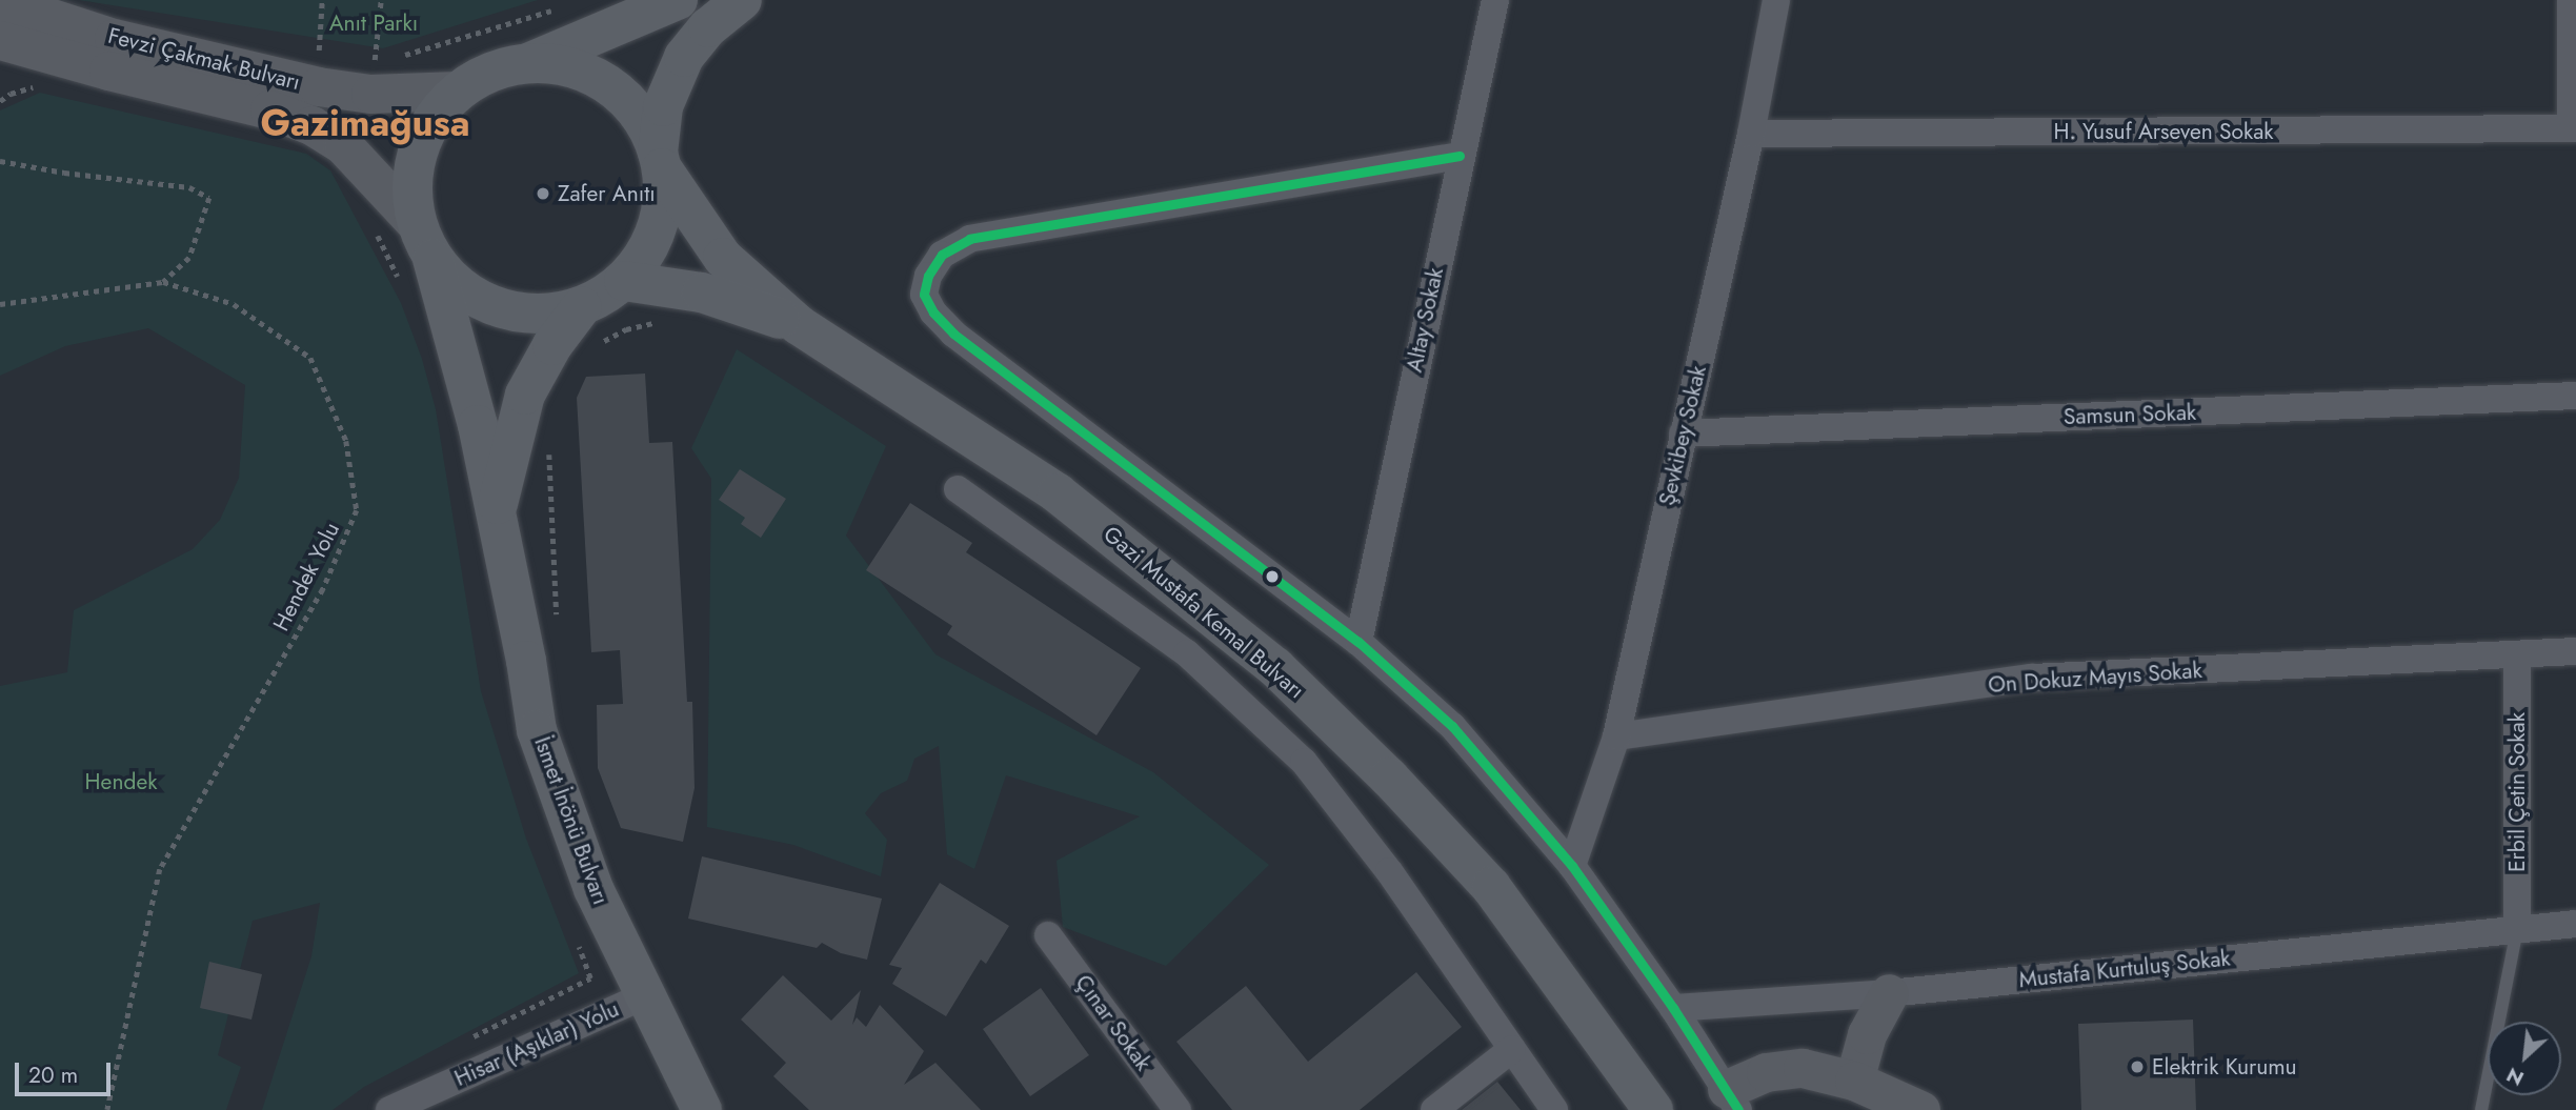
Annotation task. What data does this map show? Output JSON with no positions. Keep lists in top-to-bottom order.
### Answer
{
  "streets": {
    "main road": ["Fevzi Çakmak Bulvarı", "Gazi Mustafa Kemal Bulvarı", "İsmet İnönü Bulvarı"],
    "street": [
      "H. Yusuf Arseven Sokak",
      "Altay Sokak",
      "Samsun Sokak",
      "Şevkibey Sokak",
      "On Dokuz Mayıs Sokak",
      "Erbil Çetin Sokak",
      "Mustafa Kurtuluş Sokak",
      "Çınar Sokak",
      "Hisar (Aşıklar) Yolu"
    ],
    "path": ["Hendek Yolu"]
  },
  "crossings": [
    ["Fevzi Çakmak Bulvarı", "Gazi Mustafa Kemal Bulvarı"],
    ["Fevzi Çakmak Bulvarı", "İsmet İnönü Bulvarı"],
    ["H. Yusuf Arseven Sokak", "Şevkibey Sokak"],
    ["Samsun Sokak", "Şevkibey Sokak"],
    ["Şevkibey Sokak", "On Dokuz Mayıs Sokak"],
    ["Gazi Mustafa Kemal Bulvarı", "İsmet İnönü Bulvarı"],
    ["On Dokuz Mayıs Sokak", "Erbil Çetin Sokak"],
    ["Erbil Çetin Sokak", "Mustafa Kurtuluş Sokak"],
    ["İsmet İnönü Bulvarı", "Hisar (Aşıklar) Yolu"]
  ],
  "districts": ["Gazimağusa"],
  "parks": ["Anıt Parkı", "Hendek"],
  "places": ["Zafer Anıtı", "Elektrik Kurumu"],
  "scale_bar": "20 m",
  "north": "bottom left"
}
